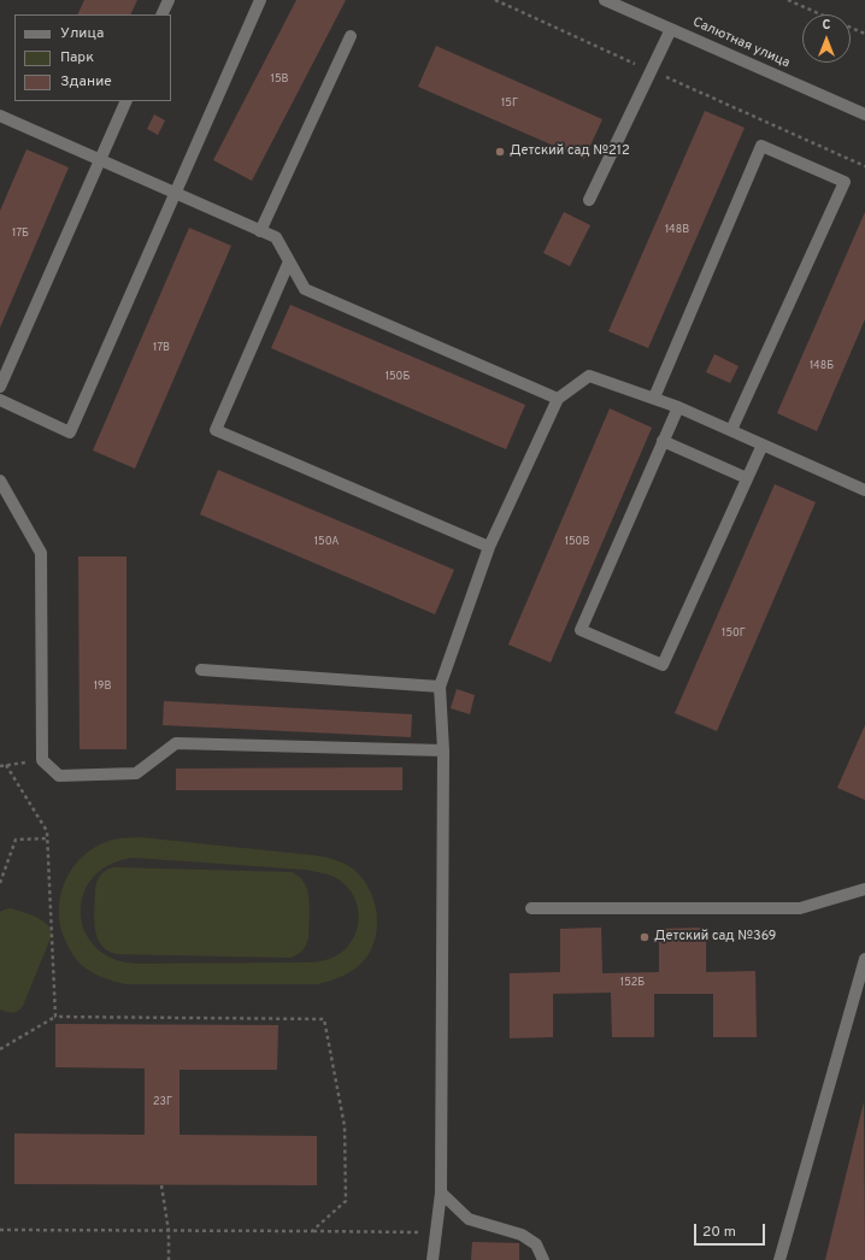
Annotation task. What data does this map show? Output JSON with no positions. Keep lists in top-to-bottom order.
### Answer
{
  "streets": {
    "street": ["Салютная улица"]
  },
  "places": ["Детский сад №212", "Детский сад №369"],
  "house_numbers": [
    "15В",
    "15Г",
    "148В",
    "17Б",
    "17В",
    "148Б",
    "150Б",
    "150А",
    "150В",
    "150Г",
    "19В",
    "152Б",
    "23Г"
  ],
  "legend": ["Улица", "Парк", "Здание"],
  "scale_bar": "20 m",
  "north": "top"
}
